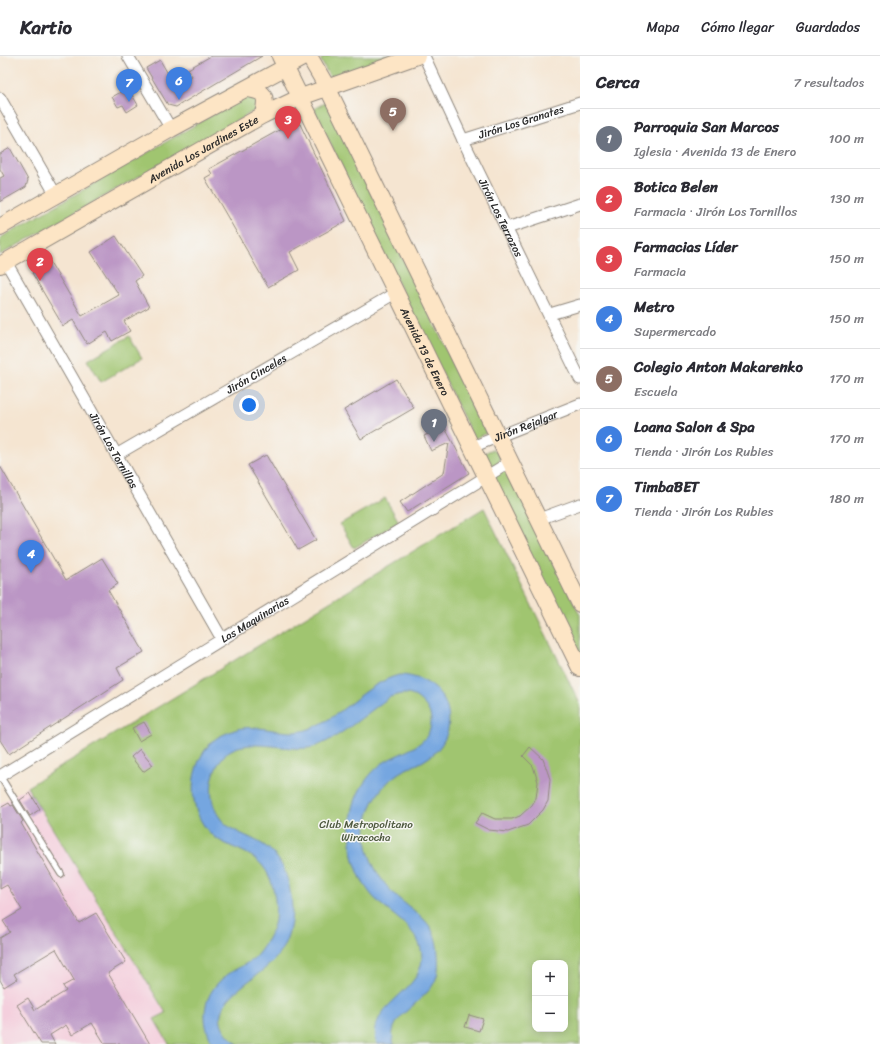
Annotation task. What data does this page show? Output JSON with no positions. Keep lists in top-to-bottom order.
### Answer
{
  "streets": {
    "main road": ["Avenida Los Jardines Este", "Avenida 13 de Enero"],
    "street": [
      "Jirón Los Granates",
      "Jirón Los Terrazos",
      "Jirón Cinceles",
      "Jirón Rejalgar",
      "Jirón Los Tornillos",
      "Las Maquinarias"
    ]
  },
  "crossings": [
    ["Jirón Los Granates", "Jirón Los Terrazos"],
    ["Avenida Los Jardines Este", "Avenida 13 de Enero"],
    ["Avenida Los Jardines Este", "Jirón Los Tornillos"],
    ["Avenida 13 de Enero", "Jirón Cinceles"],
    ["Avenida 13 de Enero", "Jirón Rejalgar"],
    ["Avenida 13 de Enero", "Las Maquinarias"],
    ["Jirón Cinceles", "Jirón Los Tornillos"],
    ["Jirón Los Tornillos", "Las Maquinarias"]
  ],
  "parks": ["Club Metropolitano Wiracocha"],
  "page": {
    "header": "Kartio",
    "nav": ["Mapa", "Cómo llegar", "Guardados"],
    "heading": ["Cerca", "7 resultados"],
    "pins": [
      "6",
      "7",
      "5",
      "3",
      "2",
      "1",
      "4"
    ],
    "list": [
      {
        "mark": "1",
        "name": "Parroquia San Marcos",
        "note": "Iglesia · Avenida 13 de Enero",
        "value": "100 m"
      },
      {
        "mark": "2",
        "name": "Botica Belen",
        "note": "Farmacia · Jirón Los Tornillos",
        "value": "130 m"
      },
      {
        "mark": "3",
        "name": "Farmacias Líder",
        "note": "Farmacia",
        "value": "150 m"
      },
      {
        "mark": "4",
        "name": "Metro",
        "note": "Supermercado",
        "value": "150 m"
      },
      {
        "mark": "5",
        "name": "Colegio Anton Makarenko",
        "note": "Escuela",
        "value": "170 m"
      },
      {
        "mark": "6",
        "name": "Loana Salon & Spa",
        "note": "Tienda · Jirón Los Rubies",
        "value": "170 m"
      },
      {
        "mark": "7",
        "name": "TimbaBET",
        "note": "Tienda · Jirón Los Rubies",
        "value": "180 m"
      }
    ],
    "map_buttons": ["+", "−"]
  }
}
